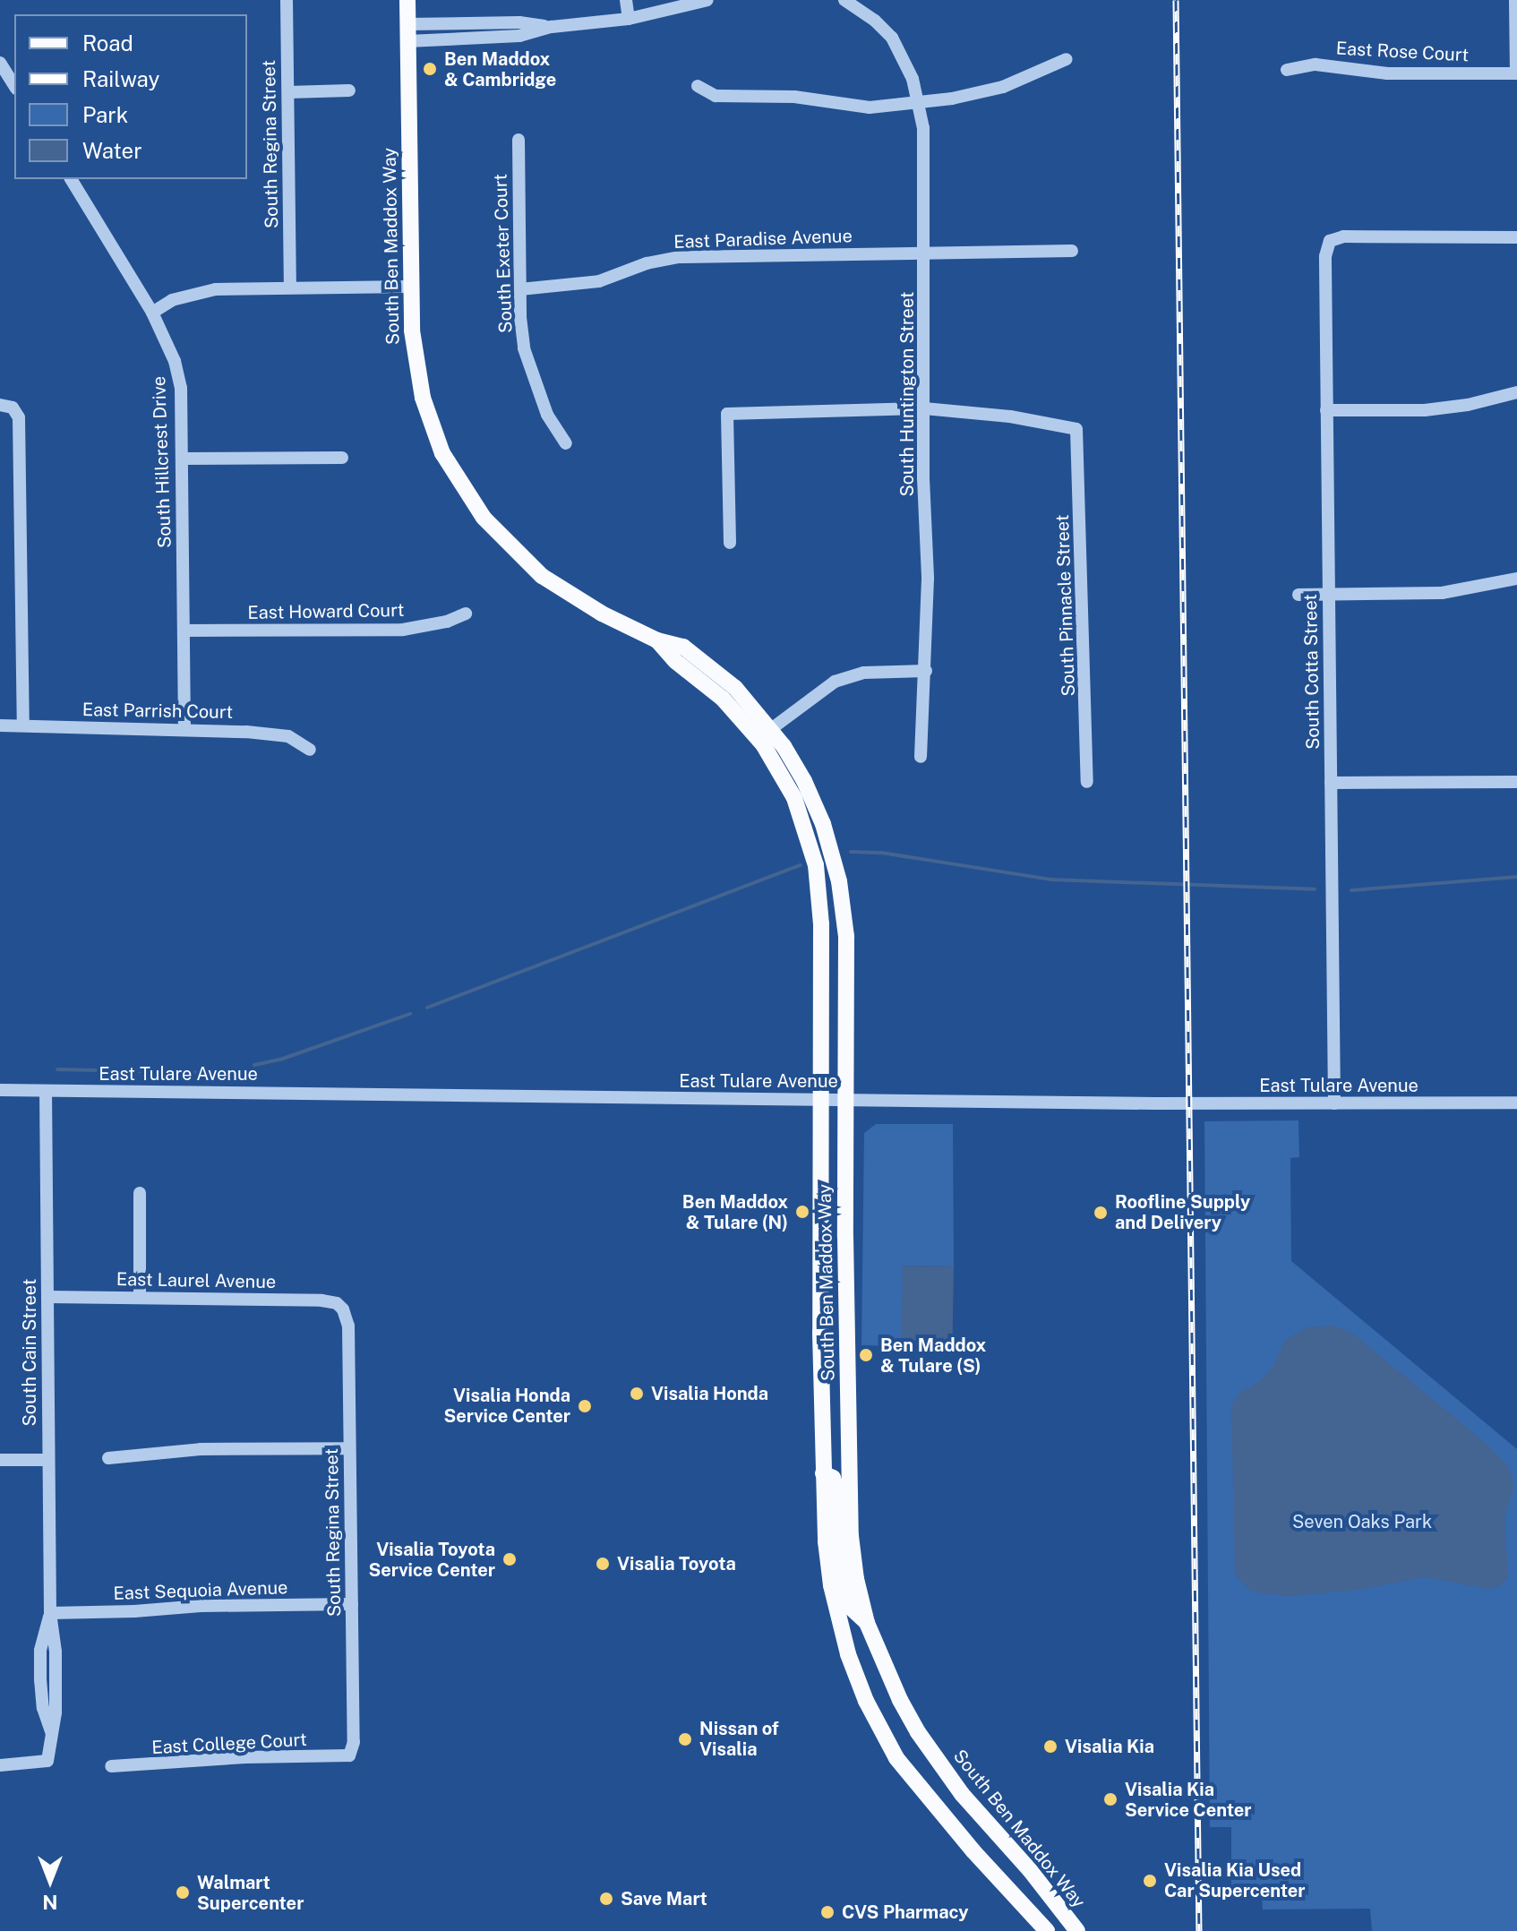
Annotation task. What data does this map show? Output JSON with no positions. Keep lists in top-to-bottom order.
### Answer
{
  "streets": {
    "main road": ["South Ben Maddox Way"],
    "street": [
      "East Rose Court",
      "South Regina Street",
      "East Paradise Avenue",
      "South Exeter Court",
      "South Huntington Street",
      "South Hillcrest Drive",
      "South Pinnacle Street",
      "East Howard Court",
      "South Cotta Street",
      "East Parrish Court",
      "East Tulare Avenue",
      "East Laurel Avenue",
      "South Cain Street",
      "East Sequoia Avenue",
      "East College Court"
    ]
  },
  "crossings": [
    ["South Regina Street", "East Laurel Avenue"],
    ["South Regina Street", "East Sequoia Avenue"],
    ["South Regina Street", "East College Court"],
    ["East Paradise Avenue", "South Exeter Court"],
    ["East Paradise Avenue", "South Huntington Street"],
    ["South Ben Maddox Way", "East Tulare Avenue"],
    ["South Huntington Street", "South Pinnacle Street"],
    ["South Hillcrest Drive", "East Howard Court"],
    ["South Hillcrest Drive", "East Parrish Court"],
    ["South Cotta Street", "East Tulare Avenue"],
    ["East Tulare Avenue", "South Cain Street"],
    ["East Laurel Avenue", "South Cain Street"],
    ["South Cain Street", "East Sequoia Avenue"]
  ],
  "parks": ["Seven Oaks Park"],
  "places": [
    "Ben Maddox & Cambridge",
    "Ben Maddox & Tulare (N)",
    "Roofline Supply and Delivery",
    "Ben Maddox & Tulare (S)",
    "Visalia Honda",
    "Visalia Honda Service Center",
    "Visalia Toyota Service Center",
    "Visalia Toyota",
    "Nissan of Visalia",
    "Visalia Kia",
    "Visalia Kia Service Center",
    "Visalia Kia Used Car Supercenter",
    "Walmart Supercenter",
    "Save Mart",
    "CVS Pharmacy"
  ],
  "legend": [
    "Road",
    "Railway",
    "Park",
    "Water"
  ],
  "north": "bottom"
}
